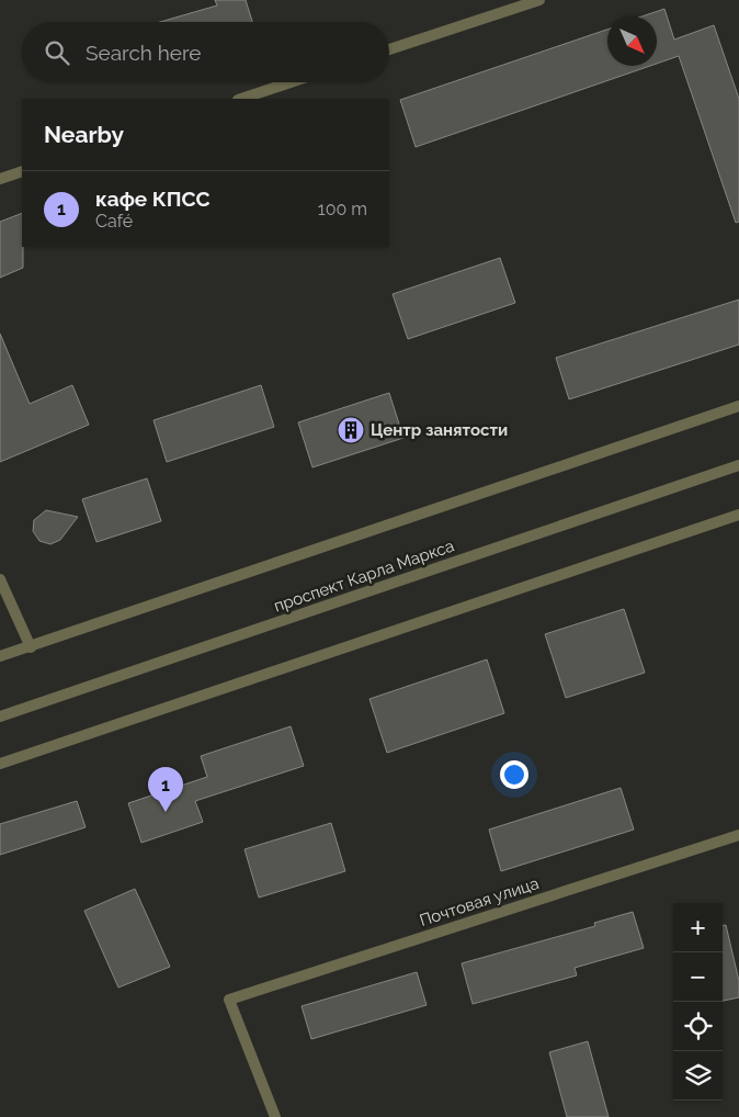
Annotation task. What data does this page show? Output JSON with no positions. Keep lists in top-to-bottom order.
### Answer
{
  "streets": {
    "street": ["проспект Карла Маркса", "Почтовая улица"]
  },
  "places": {
    "building": ["Центр занятости"]
  },
  "north": "bottom right",
  "page": {
    "search": "Search here",
    "heading": "Nearby",
    "list": [
      {
        "mark": "1",
        "name": "кафе КПСС",
        "note": "Café",
        "value": "100 m"
      }
    ],
    "pins": "1",
    "map_buttons": ["+", "−"]
  }
}
